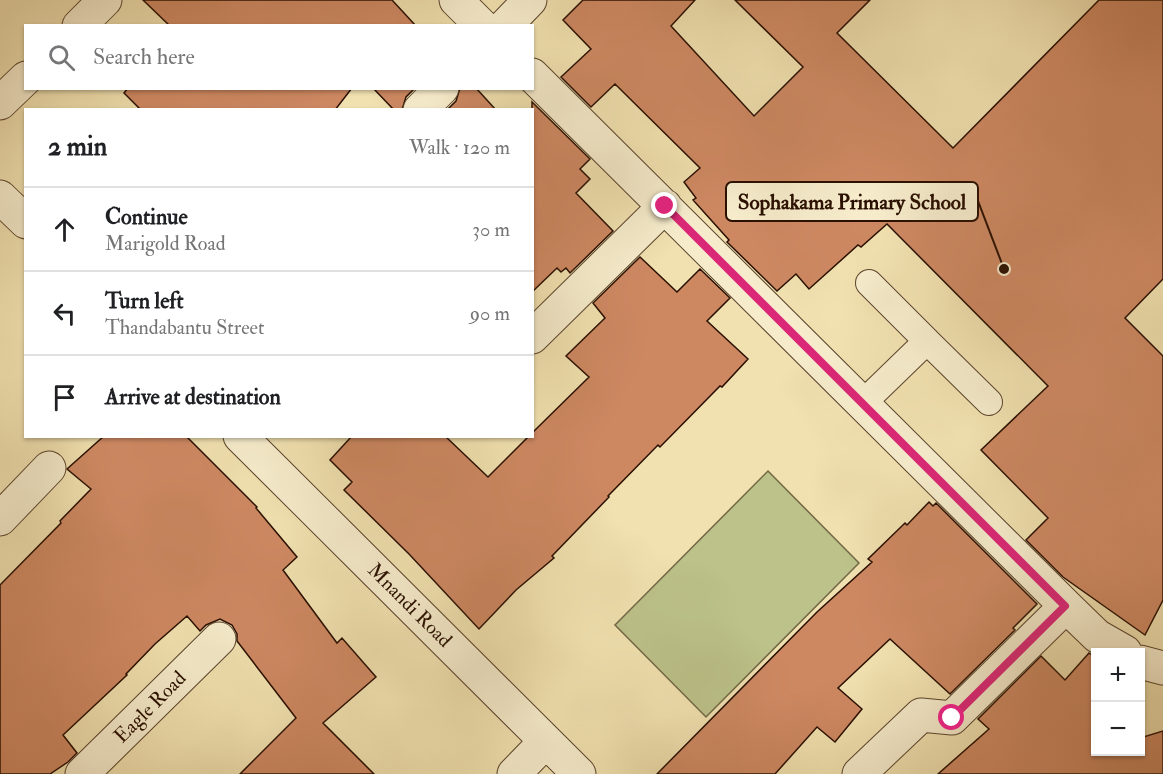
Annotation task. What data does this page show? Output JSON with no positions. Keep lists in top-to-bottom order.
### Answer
{
  "streets": {
    "street": ["Mnandi Road", "Eagle Road"]
  },
  "places": ["Sophakama Primary School"],
  "page": {
    "search": "Search here",
    "heading": ["2 min", "Walk · 120 m"],
    "list": [
      ["Continue", "Marigold Road", "30 m"],
      ["Turn left", "Thandabantu Street", "90 m"],
      "Arrive at destination"
    ],
    "map_buttons": ["+", "−"]
  }
}
